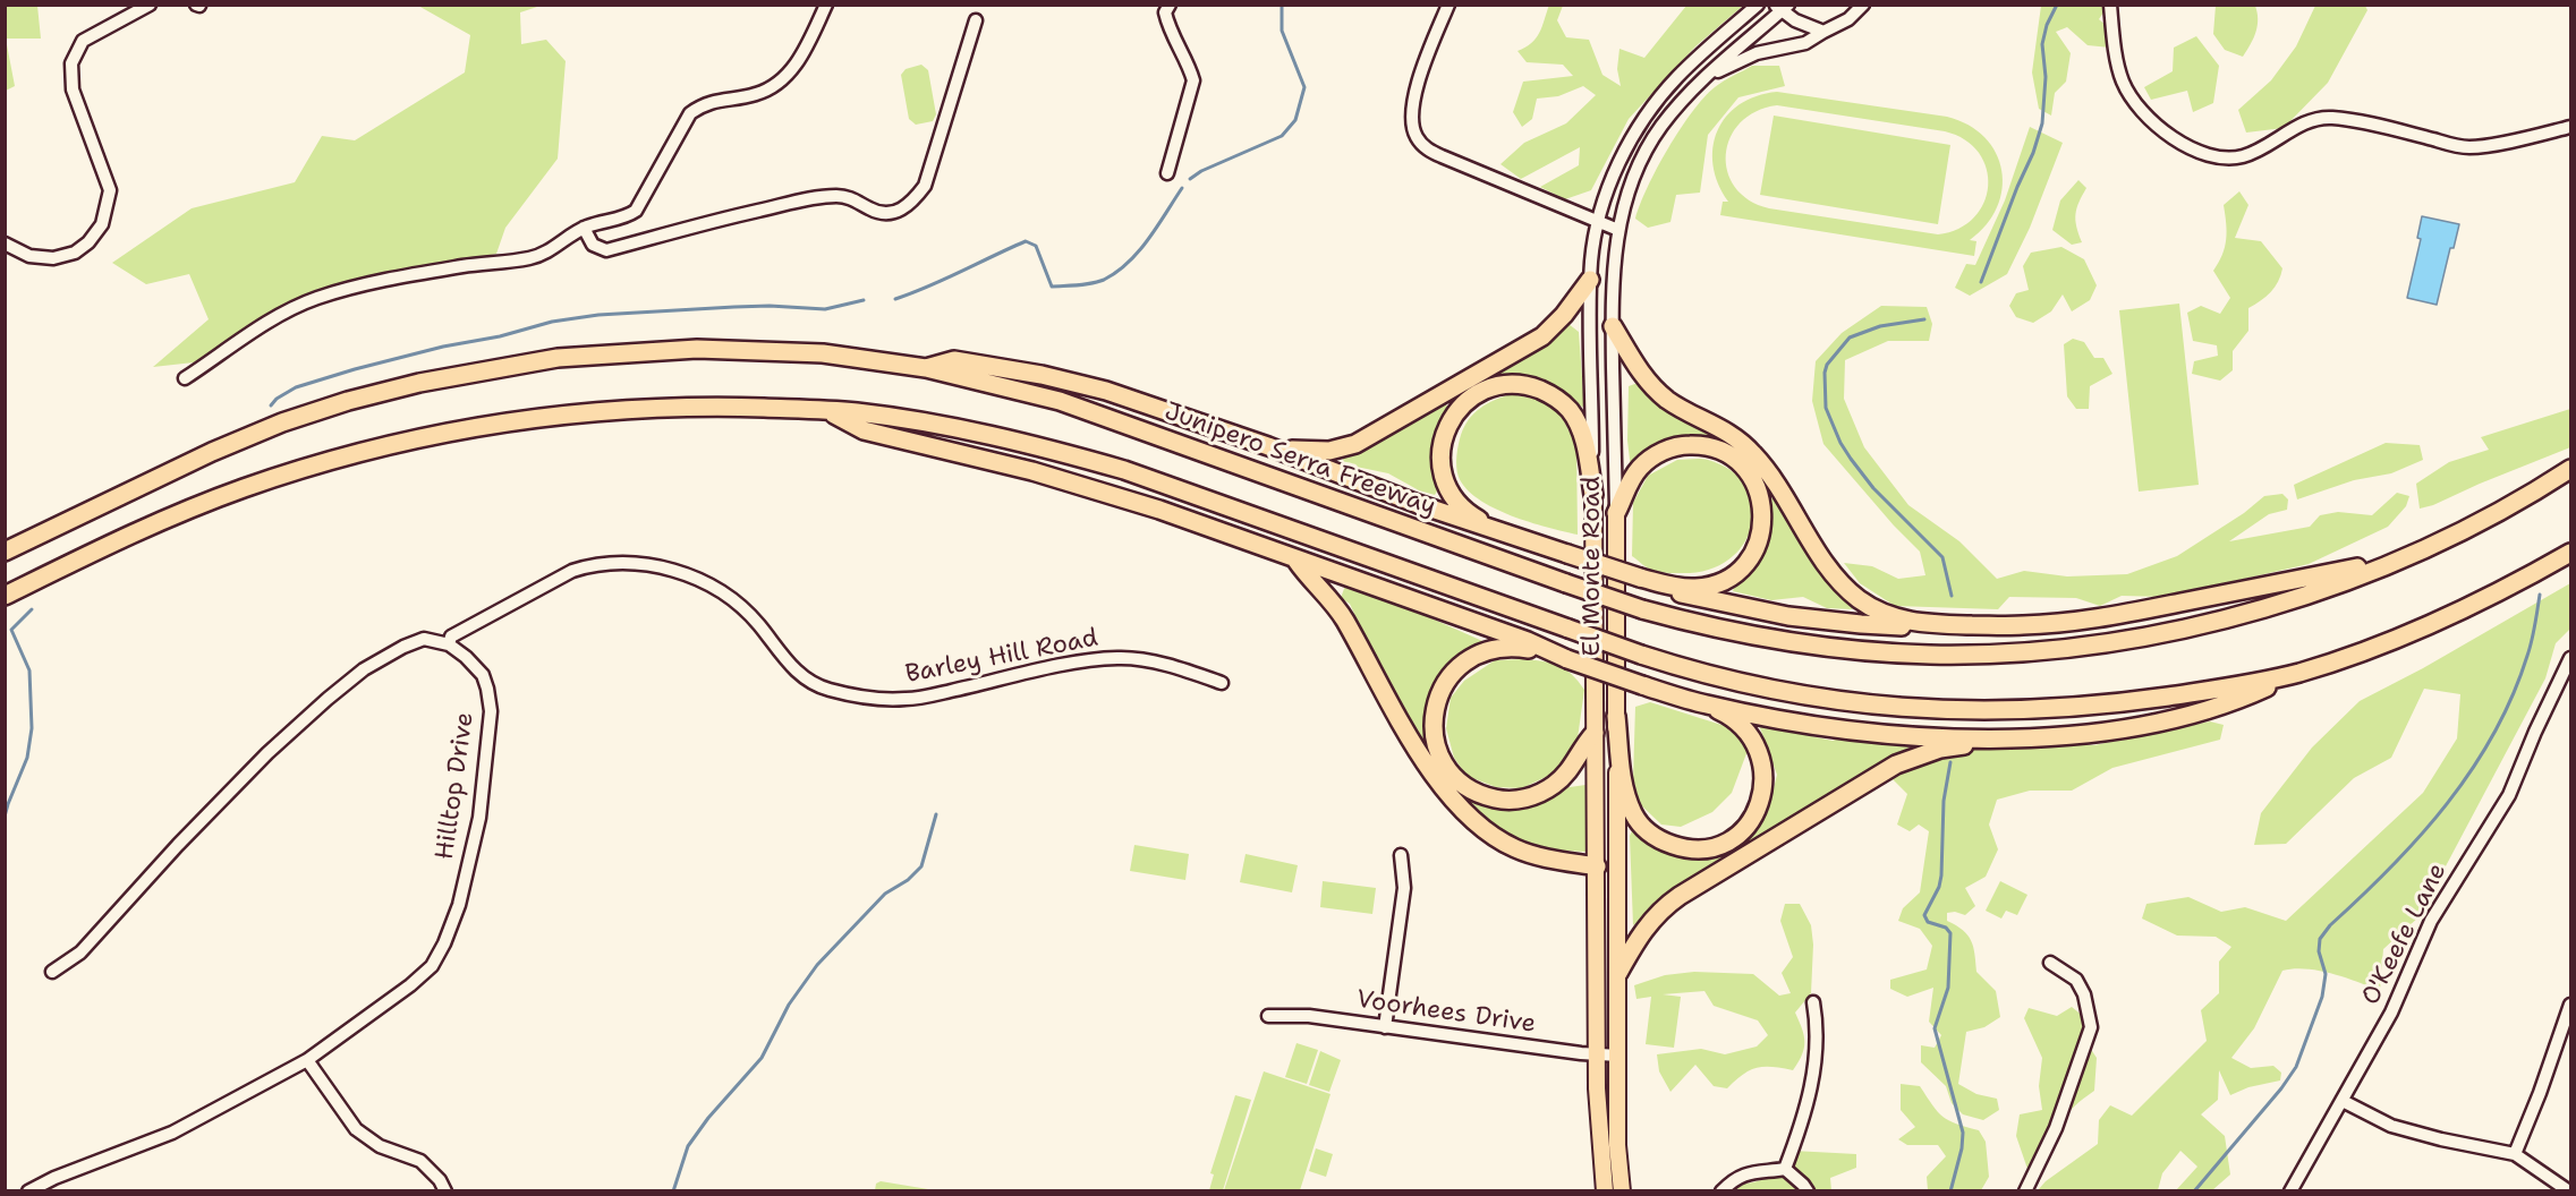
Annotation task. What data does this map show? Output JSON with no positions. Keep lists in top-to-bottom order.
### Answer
{
  "streets": {
    "highway": ["Junipero Serra Freeway"],
    "main road": ["El Monte Road"],
    "street": [
      "Barley Hill Road",
      "Hilltop Drive",
      "O'Keefe Lane",
      "Voorhees Drive"
    ]
  },
  "crossings": [
    ["El Monte Road", "Voorhees Drive"],
    ["Barley Hill Road", "Hilltop Drive"]
  ]
}
